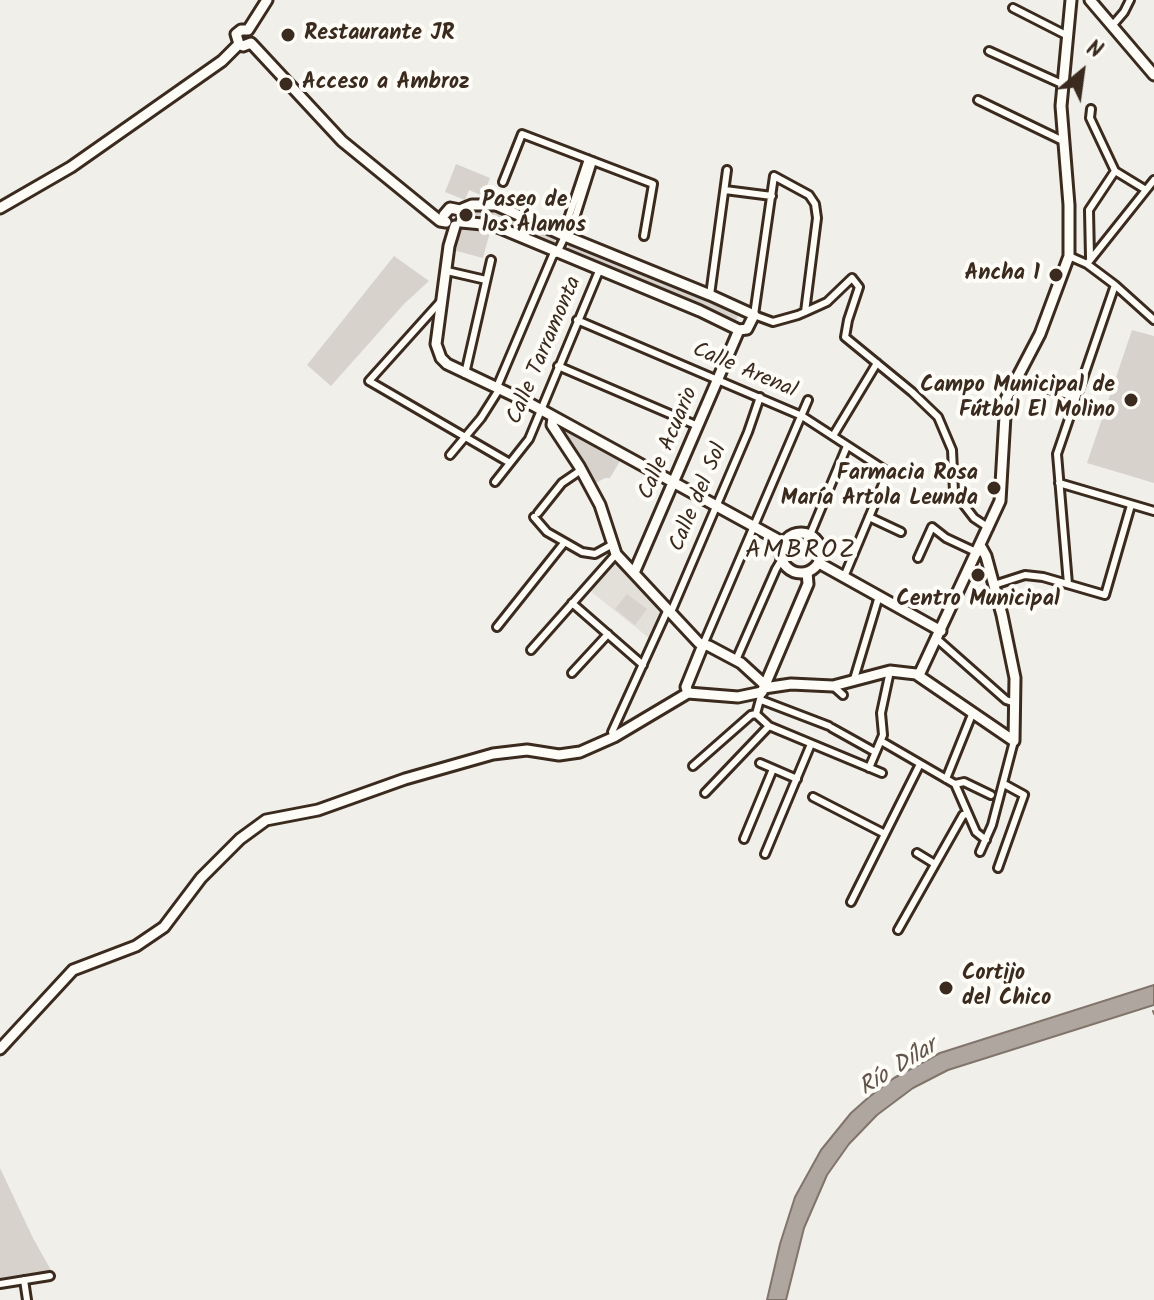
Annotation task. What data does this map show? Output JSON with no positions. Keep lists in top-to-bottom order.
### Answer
{
  "streets": {
    "street": [
      "Calle Tarramonta",
      "Calle Arenal",
      "Calle Acuario",
      "Calle del Sol"
    ]
  },
  "crossings": [
    ["Calle Tarramonta", "Calle Arenal"],
    ["Calle Arenal", "Calle Acuario"],
    ["Calle Arenal", "Calle del Sol"]
  ],
  "districts": ["AMBROZ"],
  "water": ["Río Dílar"],
  "places": [
    "Restaurante JR",
    "Acceso a Ambroz",
    "Paseo de los Álamos",
    "Ancha 1",
    "Campo Municipal de Fútbol El Molino",
    "Farmacia Rosa María Artola Leunda",
    "Centro Municipal",
    "Cortijo del Chico"
  ],
  "north": "top right"
}
